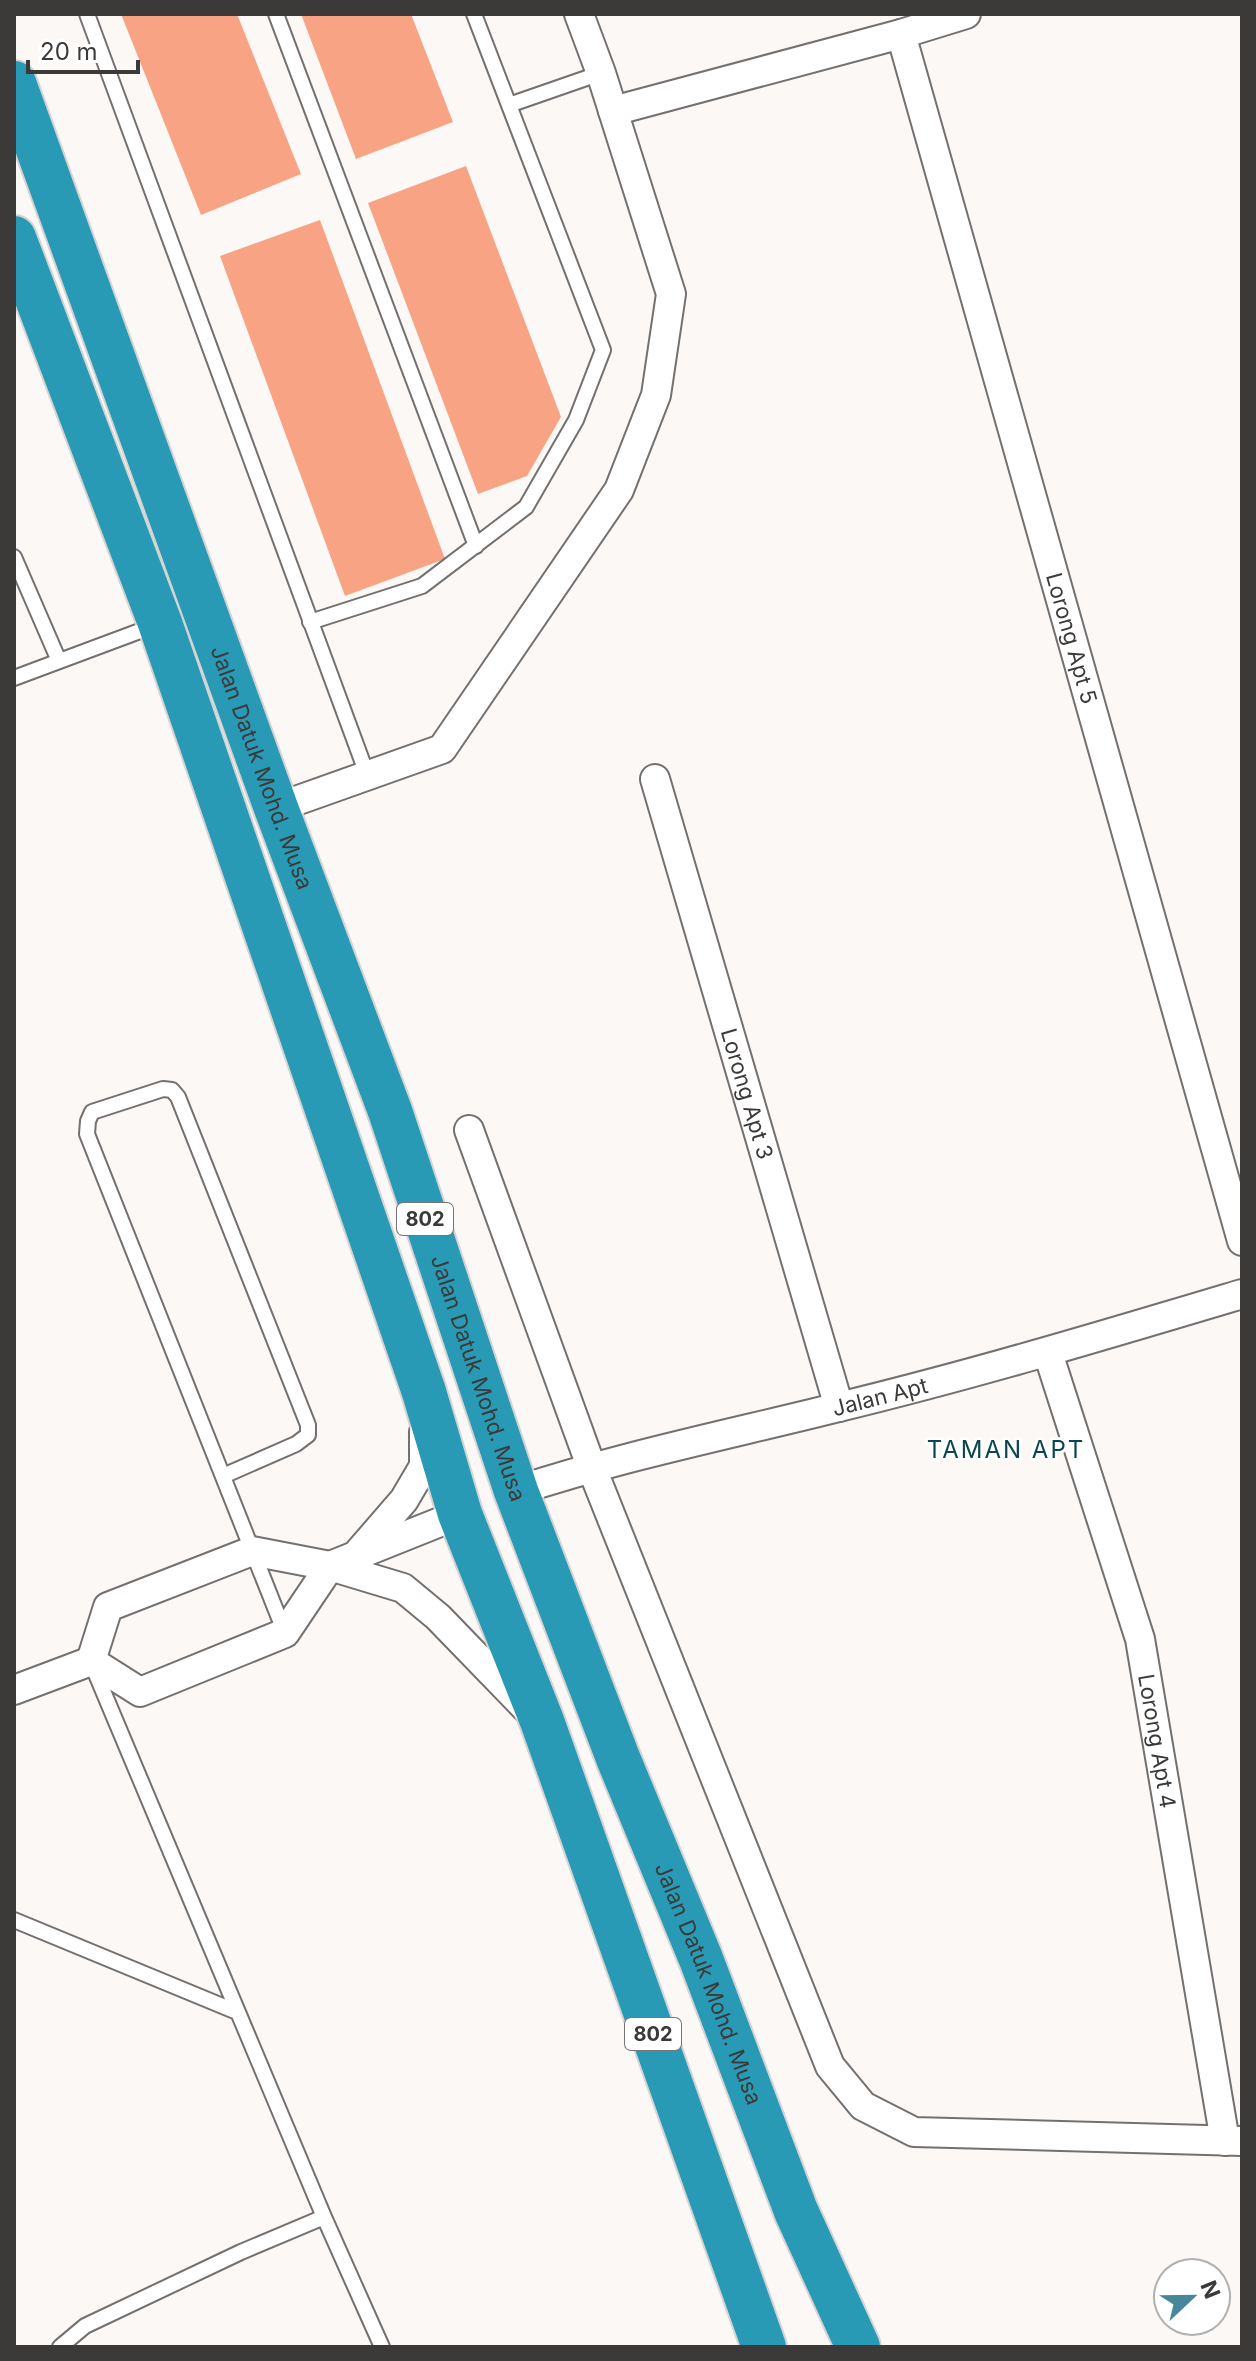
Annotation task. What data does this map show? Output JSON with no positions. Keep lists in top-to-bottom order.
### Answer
{
  "streets": {
    "highway": ["Jalan Datuk Mohd. Musa", "802"],
    "street": [
      "Lorong Apt 5",
      "Lorong Apt 3",
      "Jalan Apt",
      "Lorong Apt 4"
    ]
  },
  "crossings": [
    ["Jalan Datuk Mohd. Musa", "Jalan Apt"],
    ["Lorong Apt 3", "Jalan Apt"],
    ["Jalan Apt", "Lorong Apt 4"]
  ],
  "districts": ["TAMAN APT"],
  "scale_bar": "20 m",
  "north": "right"
}
